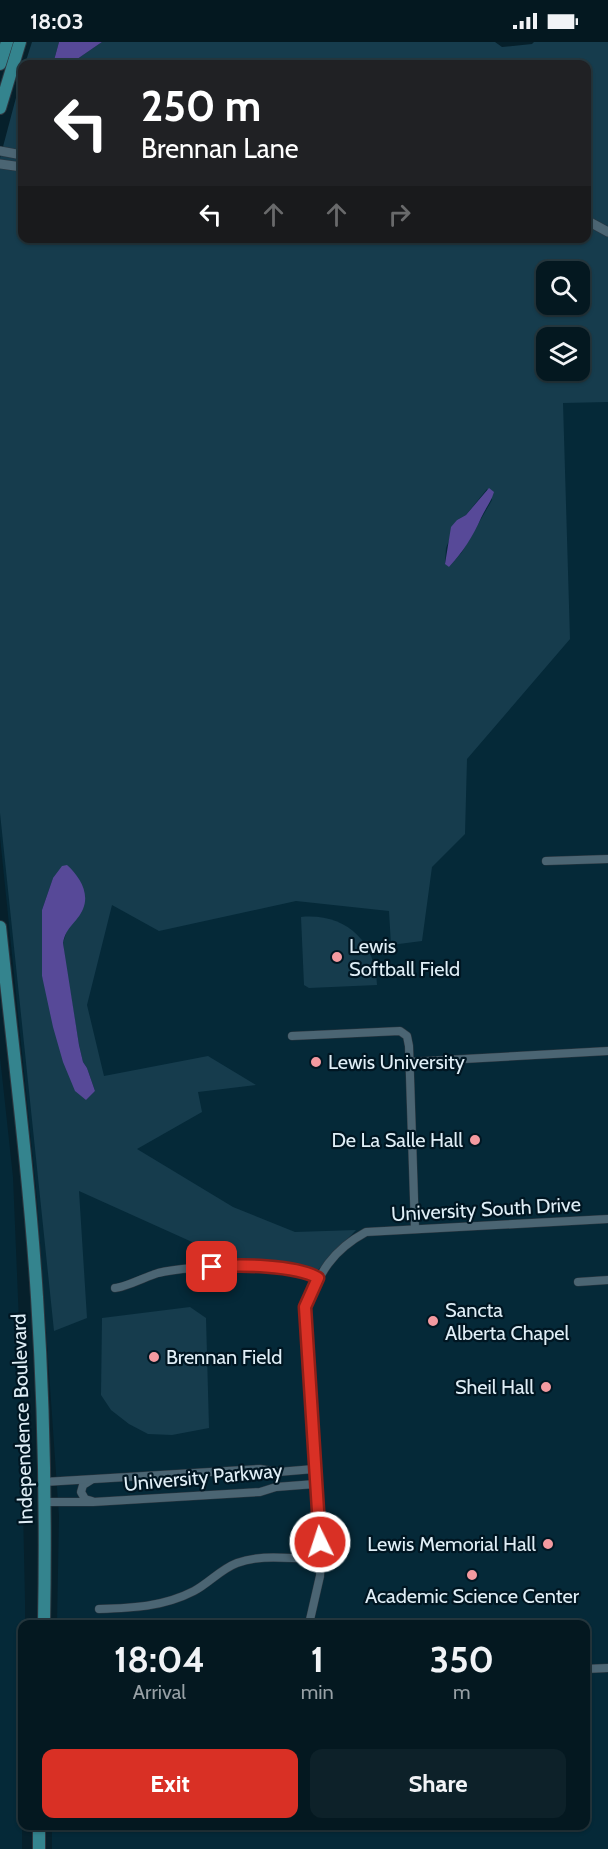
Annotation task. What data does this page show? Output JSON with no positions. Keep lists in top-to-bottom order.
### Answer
{
  "streets": {
    "main road": ["Independence Boulevard"],
    "street": ["University South Drive", "University Parkway"]
  },
  "crossings": [
    ["Independence Boulevard", "University Parkway"]
  ],
  "places": [
    "Lewis Softball Field",
    "Lewis University",
    "De La Salle Hall",
    "Sancta Alberta Chapel",
    "Brennan Field",
    "Sheil Hall",
    "Lewis Memorial Hall",
    "Academic Science Center"
  ],
  "page": {
    "status": "18:03",
    "turn": ["250 m", "Brennan Lane"],
    "eta": [
      "18:04",
      "Arrival",
      "1",
      "min",
      "350",
      "m"
    ],
    "buttons": ["Exit", "Share"]
  }
}
